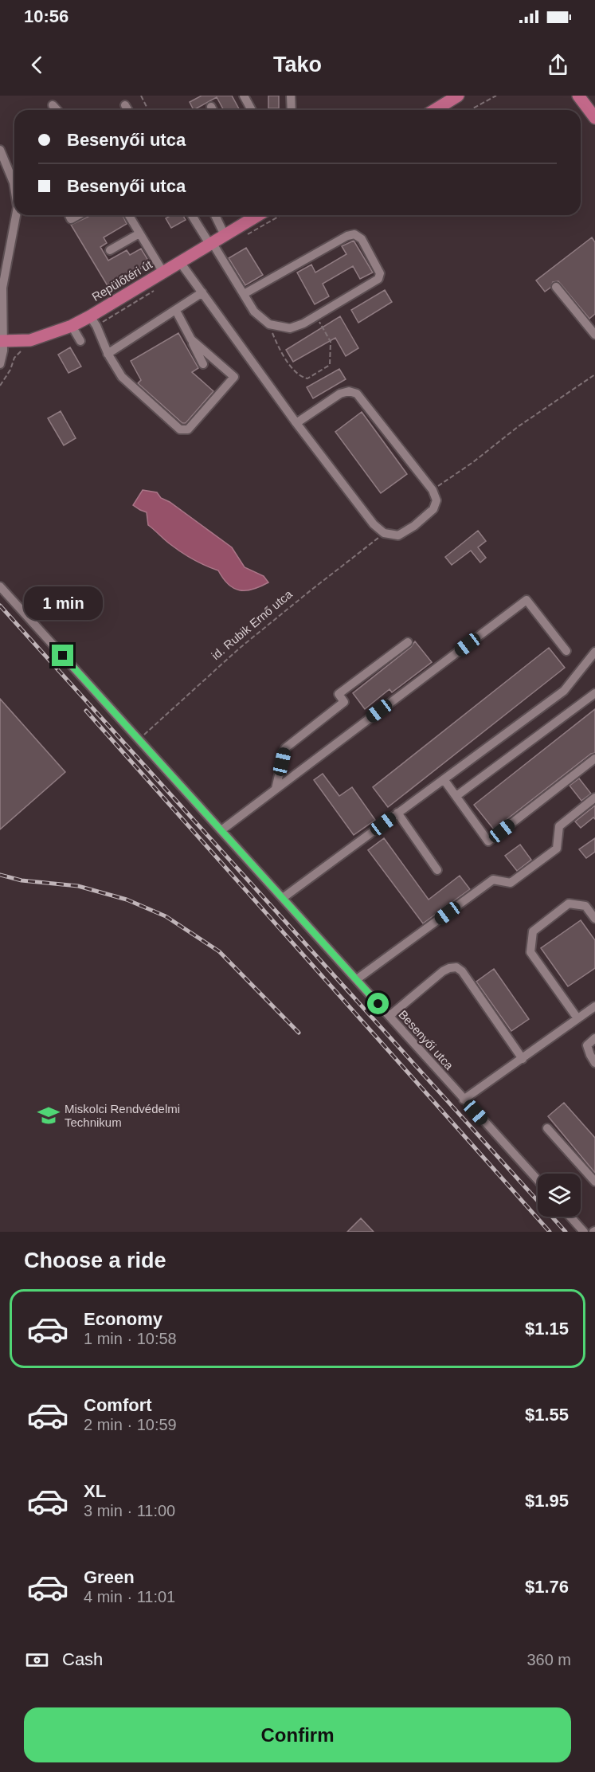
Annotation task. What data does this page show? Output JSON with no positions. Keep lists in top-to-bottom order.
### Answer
{
  "streets": {
    "main road": ["Repülőtéri út"],
    "street": ["Besenyői utca"],
    "path": ["id. Rubik Ernő utca"]
  },
  "crossings": [
    ["id. Rubik Ernő utca", "Besenyői utca"]
  ],
  "places": {
    "school or university": ["Miskolci Rendvédelmi Technikum"]
  },
  "page": {
    "status": "10:56",
    "header": "Tako",
    "banner": ["Besenyői utca", "Besenyői utca"],
    "bubble": "1 min",
    "heading": "Choose a ride",
    "list": [
      {
        "name": "Economy",
        "note": "1 min · 10:58",
        "value": "$1.15"
      },
      {
        "name": "Comfort",
        "note": "2 min · 10:59",
        "value": "$1.55"
      },
      {
        "name": "XL",
        "note": "3 min · 11:00",
        "value": "$1.95"
      },
      {
        "name": "Green",
        "note": "4 min · 11:01",
        "value": "$1.76"
      }
    ],
    "pay": ["Cash", "360 m"],
    "buttons": "Confirm"
  }
}
